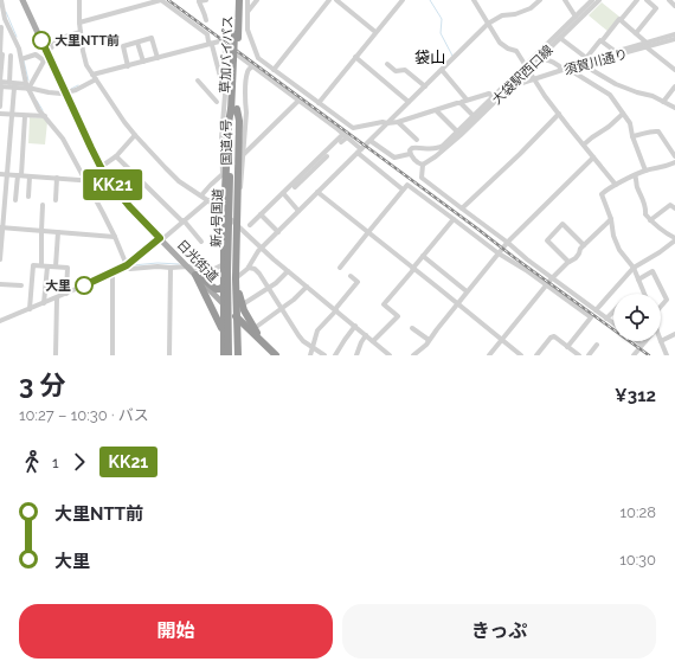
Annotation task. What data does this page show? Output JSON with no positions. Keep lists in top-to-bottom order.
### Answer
{
  "streets": {
    "highway": [
      "草加バイパス",
      "国道4号",
      "新4号国道",
      "日光街道"
    ],
    "street": ["須賀川通り", "大袋駅西口線"]
  },
  "crossings": [
    ["草加バイパス", "国道4号"],
    ["草加バイパス", "新4号国道"],
    ["須賀川通り", "大袋駅西口線"],
    ["国道4号", "新4号国道"],
    ["国道4号", "日光街道"]
  ],
  "districts": ["袋山"],
  "places": ["大里NTT前", "大里"],
  "lines": ["bus line KK21"],
  "page": {
    "on_map": "KK21",
    "heading": ["3 分", "10:27 – 10:30 · バス", "¥312"],
    "legs": ["1", "KK21"],
    "list": [
      {
        "name": "大里NTT前",
        "value": "10:28"
      },
      {
        "name": "大里",
        "value": "10:30"
      }
    ],
    "buttons": ["開始", "きっぷ"]
  }
}
